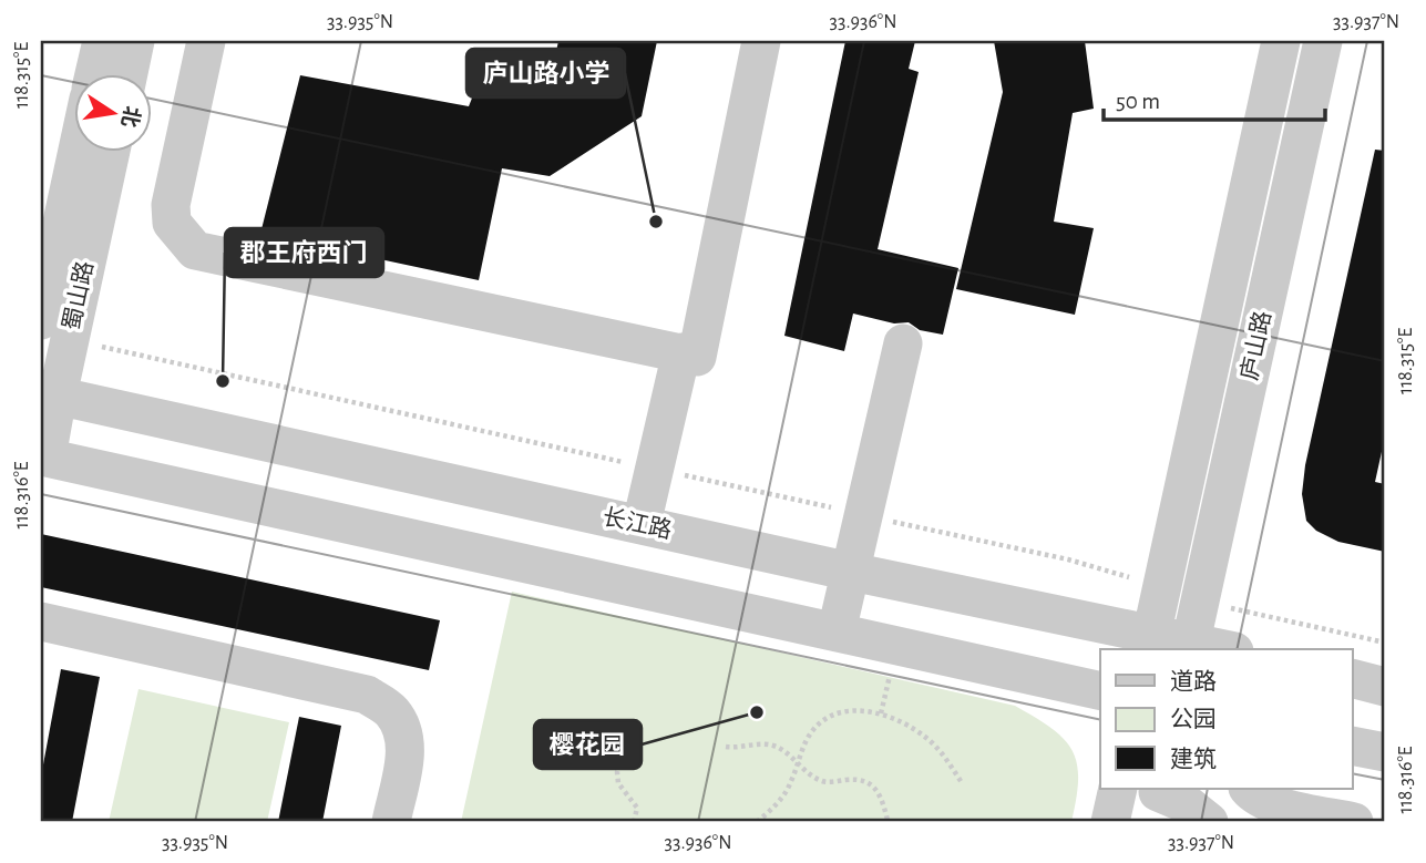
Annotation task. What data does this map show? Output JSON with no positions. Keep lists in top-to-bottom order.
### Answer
{
  "streets": {
    "street": ["蜀山路", "庐山路", "长江路"]
  },
  "crossings": [
    ["蜀山路", "长江路"],
    ["庐山路", "长江路"]
  ],
  "places": ["庐山路小学", "郡王府西门", "樱花园"],
  "legend": ["道路", "公园", "建筑"],
  "scale_bar": "50 m",
  "north": "right",
  "coordinates": [
    "33.935°N",
    "33.936°N",
    "33.937°N",
    "118.315°E",
    "118.316°E"
  ]
}
